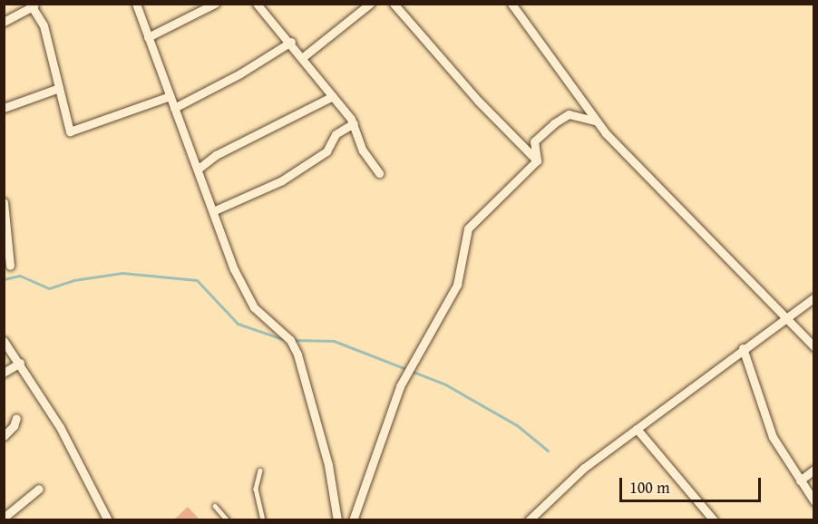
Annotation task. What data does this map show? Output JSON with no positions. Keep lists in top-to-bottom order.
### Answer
{
  "scale_bar": "100 m"
}
